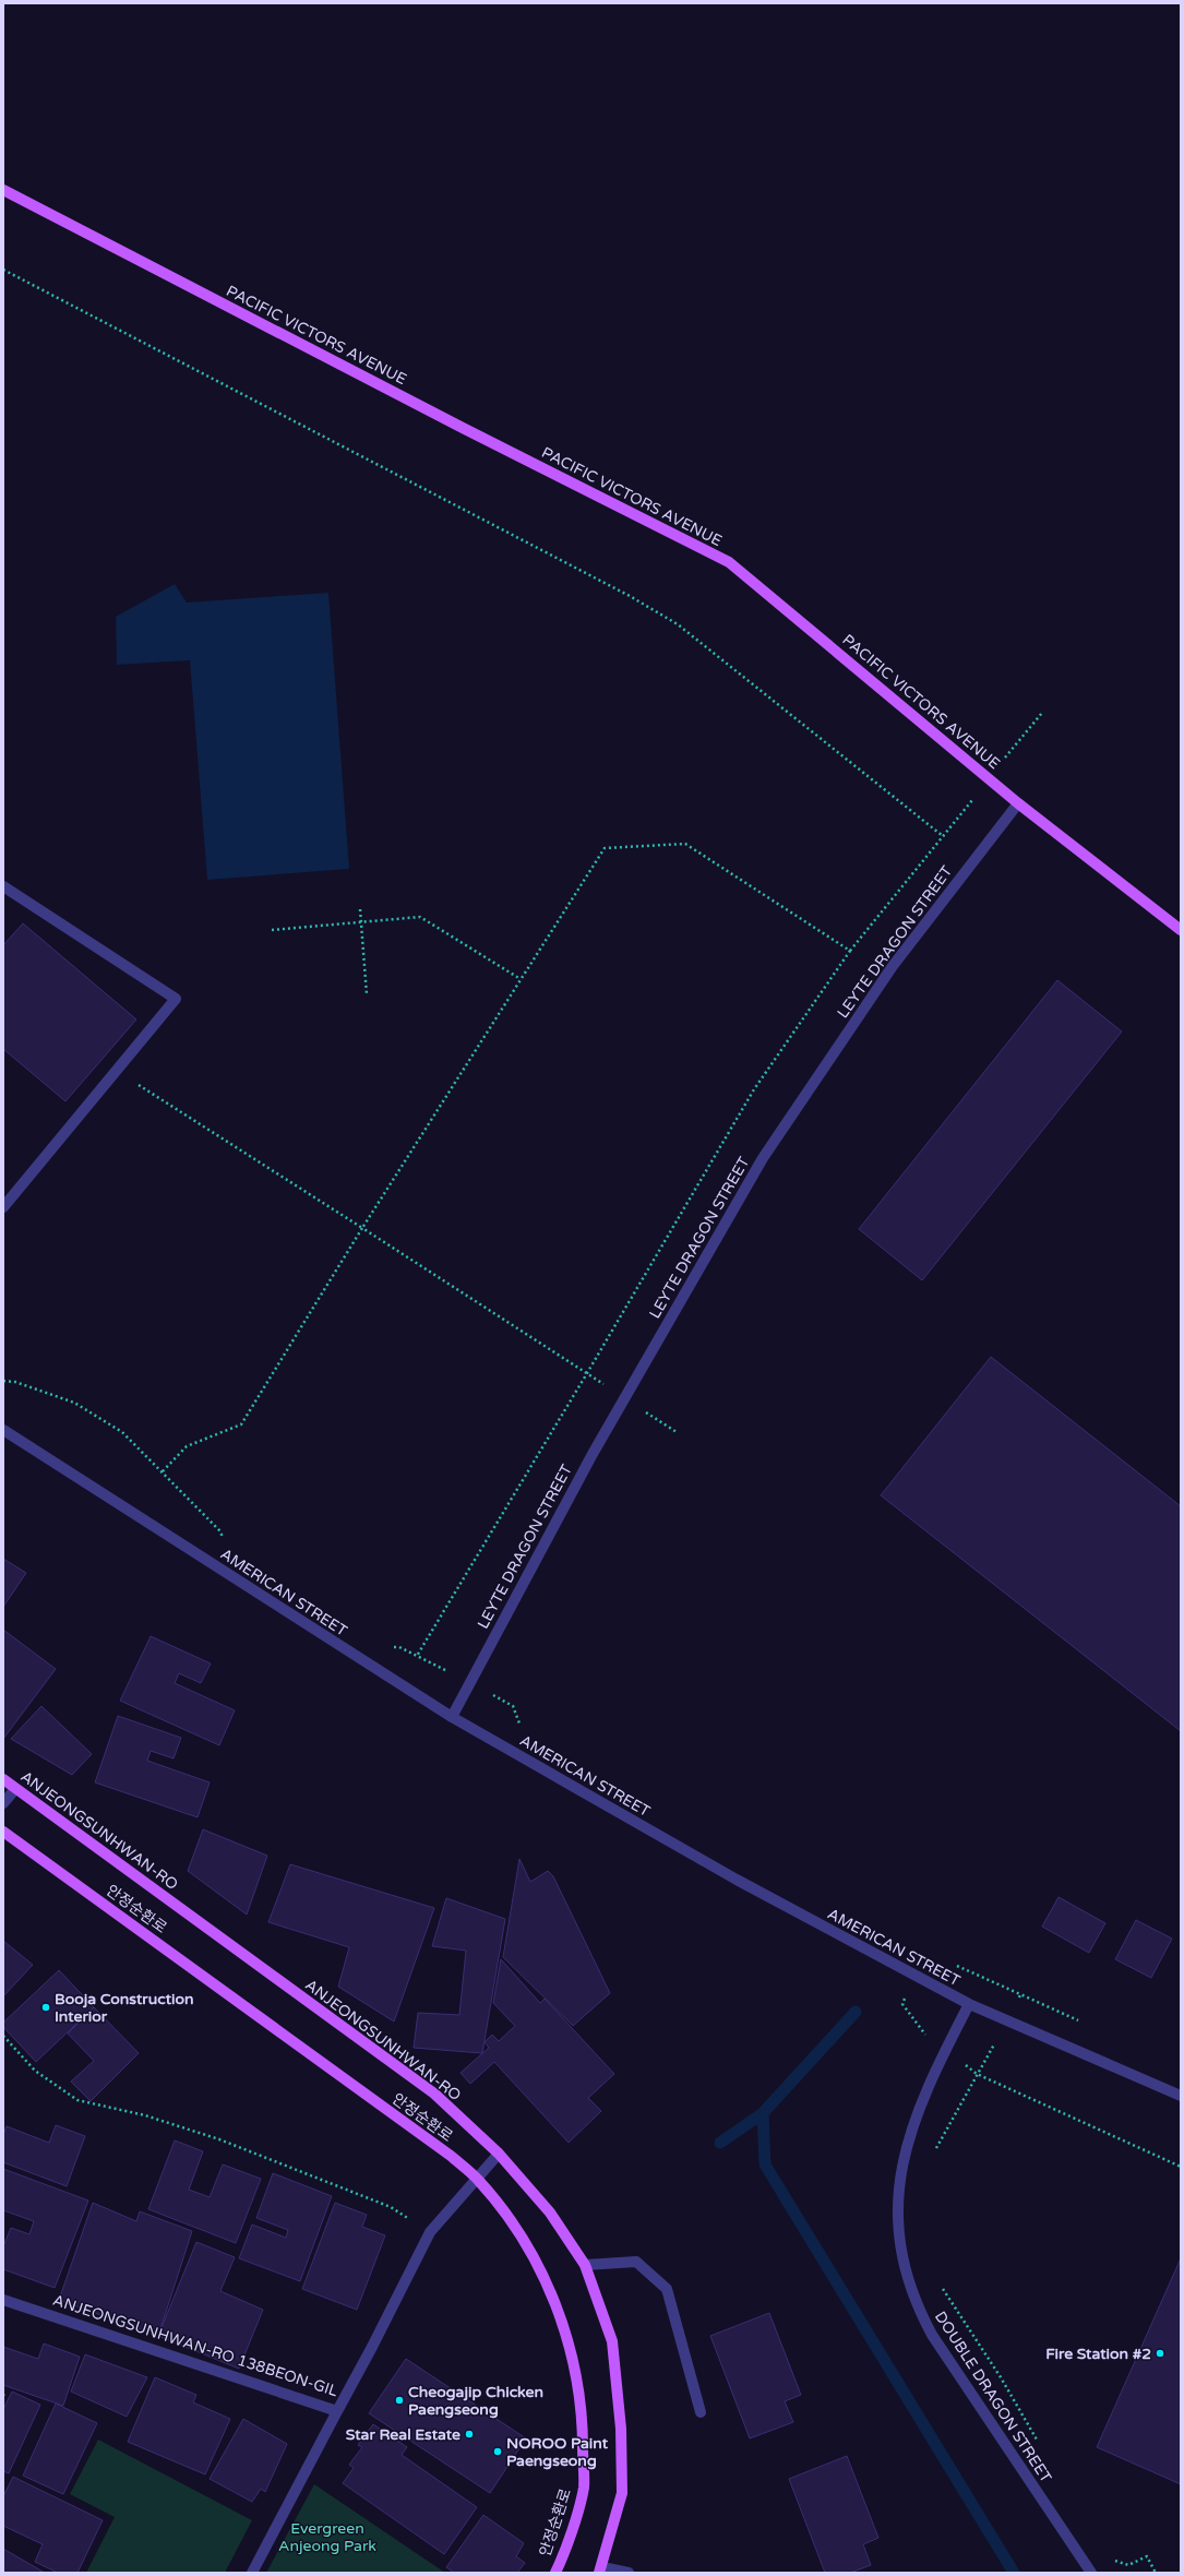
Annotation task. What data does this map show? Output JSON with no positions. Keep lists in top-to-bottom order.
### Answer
{
  "streets": {
    "main road": ["PACIFIC VICTORS AVENUE", "ANJEONGSUNHWAN-RO", "안정순환로"],
    "street": [
      "LEYTE DRAGON STREET",
      "AMERICAN STREET",
      "ANJEONGSUNHWAN-RO 138BEON-GIL",
      "DOUBLE DRAGON STREET"
    ]
  },
  "crossings": [
    ["PACIFIC VICTORS AVENUE", "LEYTE DRAGON STREET"],
    ["LEYTE DRAGON STREET", "AMERICAN STREET"],
    ["AMERICAN STREET", "DOUBLE DRAGON STREET"],
    ["ANJEONGSUNHWAN-RO", "ANJEONGSUNHWAN-RO 138BEON-GIL"],
    ["안정순환로", "ANJEONGSUNHWAN-RO 138BEON-GIL"]
  ],
  "parks": ["Evergreen Anjeong Park"],
  "places": [
    "Booja Construction Interior",
    "Fire Station #2",
    "Cheogajip Chicken Paengseong",
    "Star Real Estate",
    "NOROO Paint Paengseong"
  ]
}
